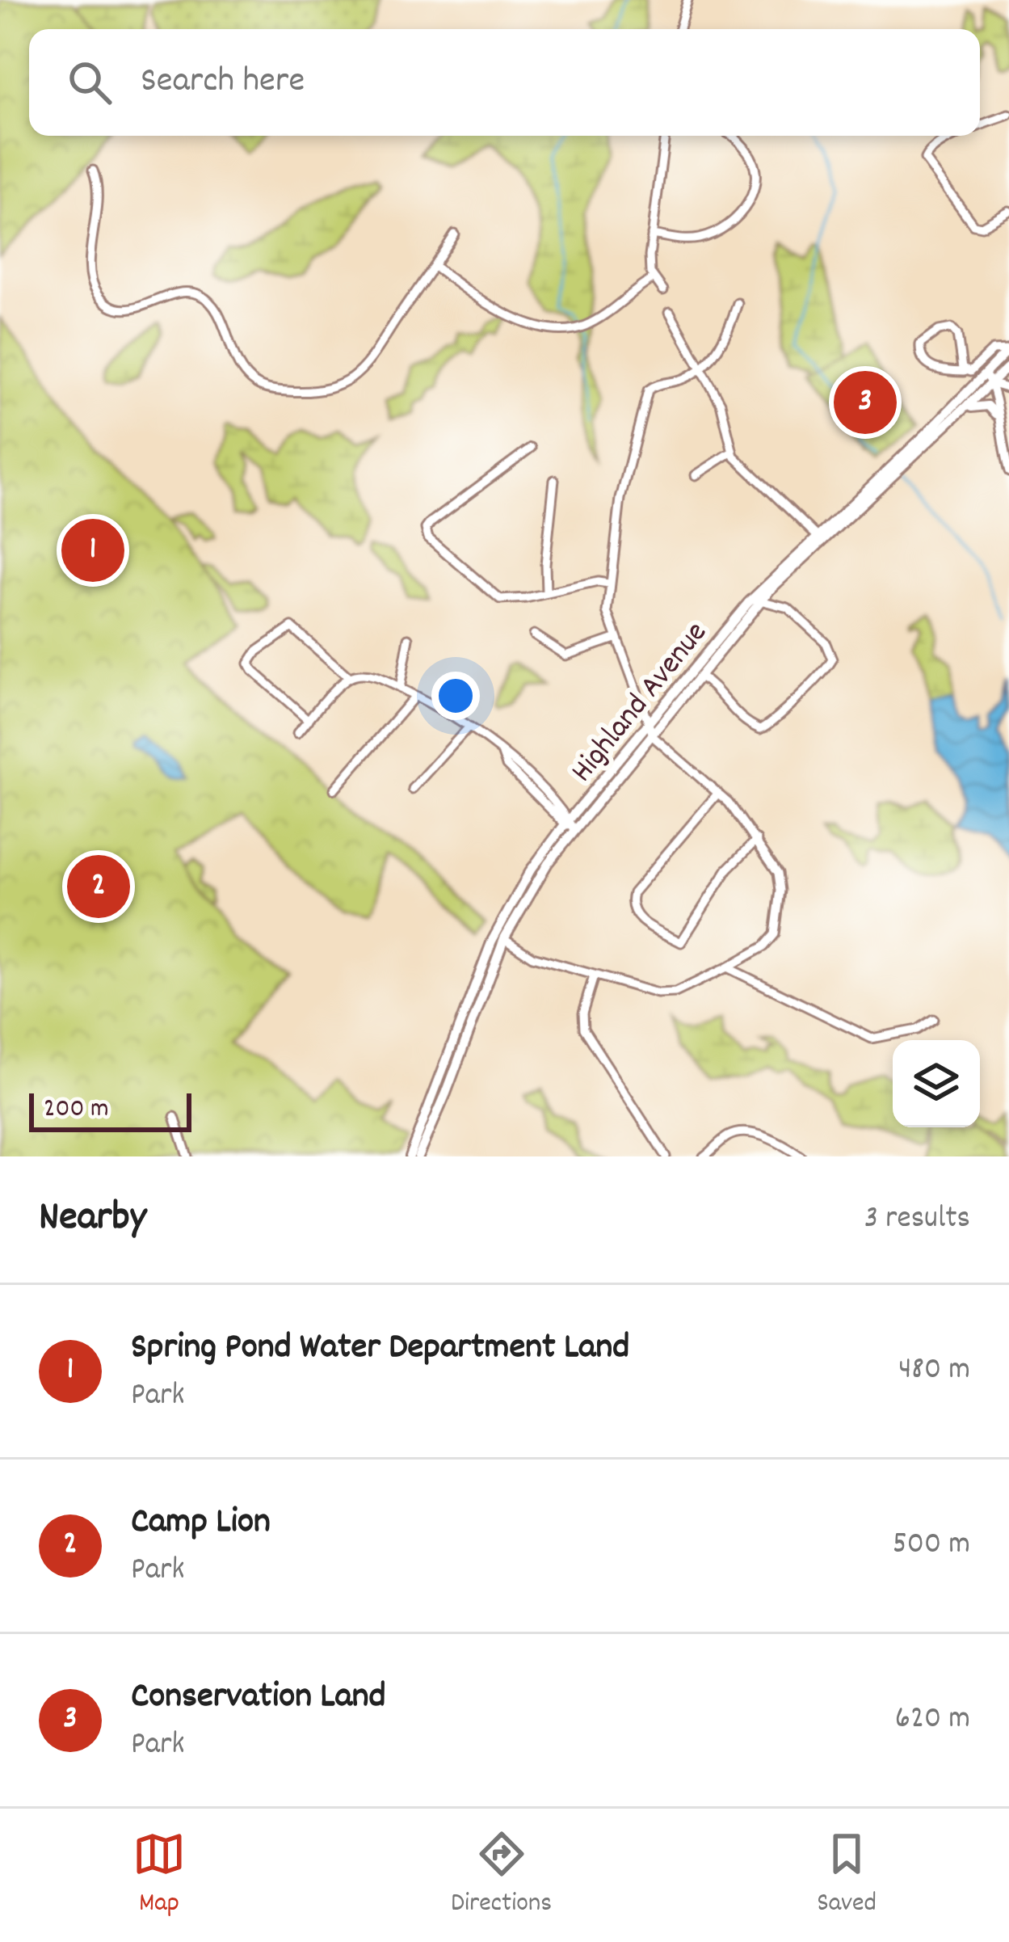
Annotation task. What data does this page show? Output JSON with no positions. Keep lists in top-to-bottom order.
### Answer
{
  "streets": {
    "main road": ["Highland Avenue"]
  },
  "scale_bar": "200 m",
  "page": {
    "search": "Search here",
    "pins": ["3", "1", "2"],
    "scale": "200 m",
    "heading": ["Nearby", "3 results"],
    "list": [
      {
        "mark": "1",
        "name": "Spring Pond Water Department Land",
        "note": "Park",
        "value": "480 m"
      },
      {
        "mark": "2",
        "name": "Camp Lion",
        "note": "Park",
        "value": "500 m"
      },
      {
        "mark": "3",
        "name": "Conservation Land",
        "note": "Park",
        "value": "620 m"
      }
    ],
    "nav": ["Map", "Directions", "Saved"]
  }
}
